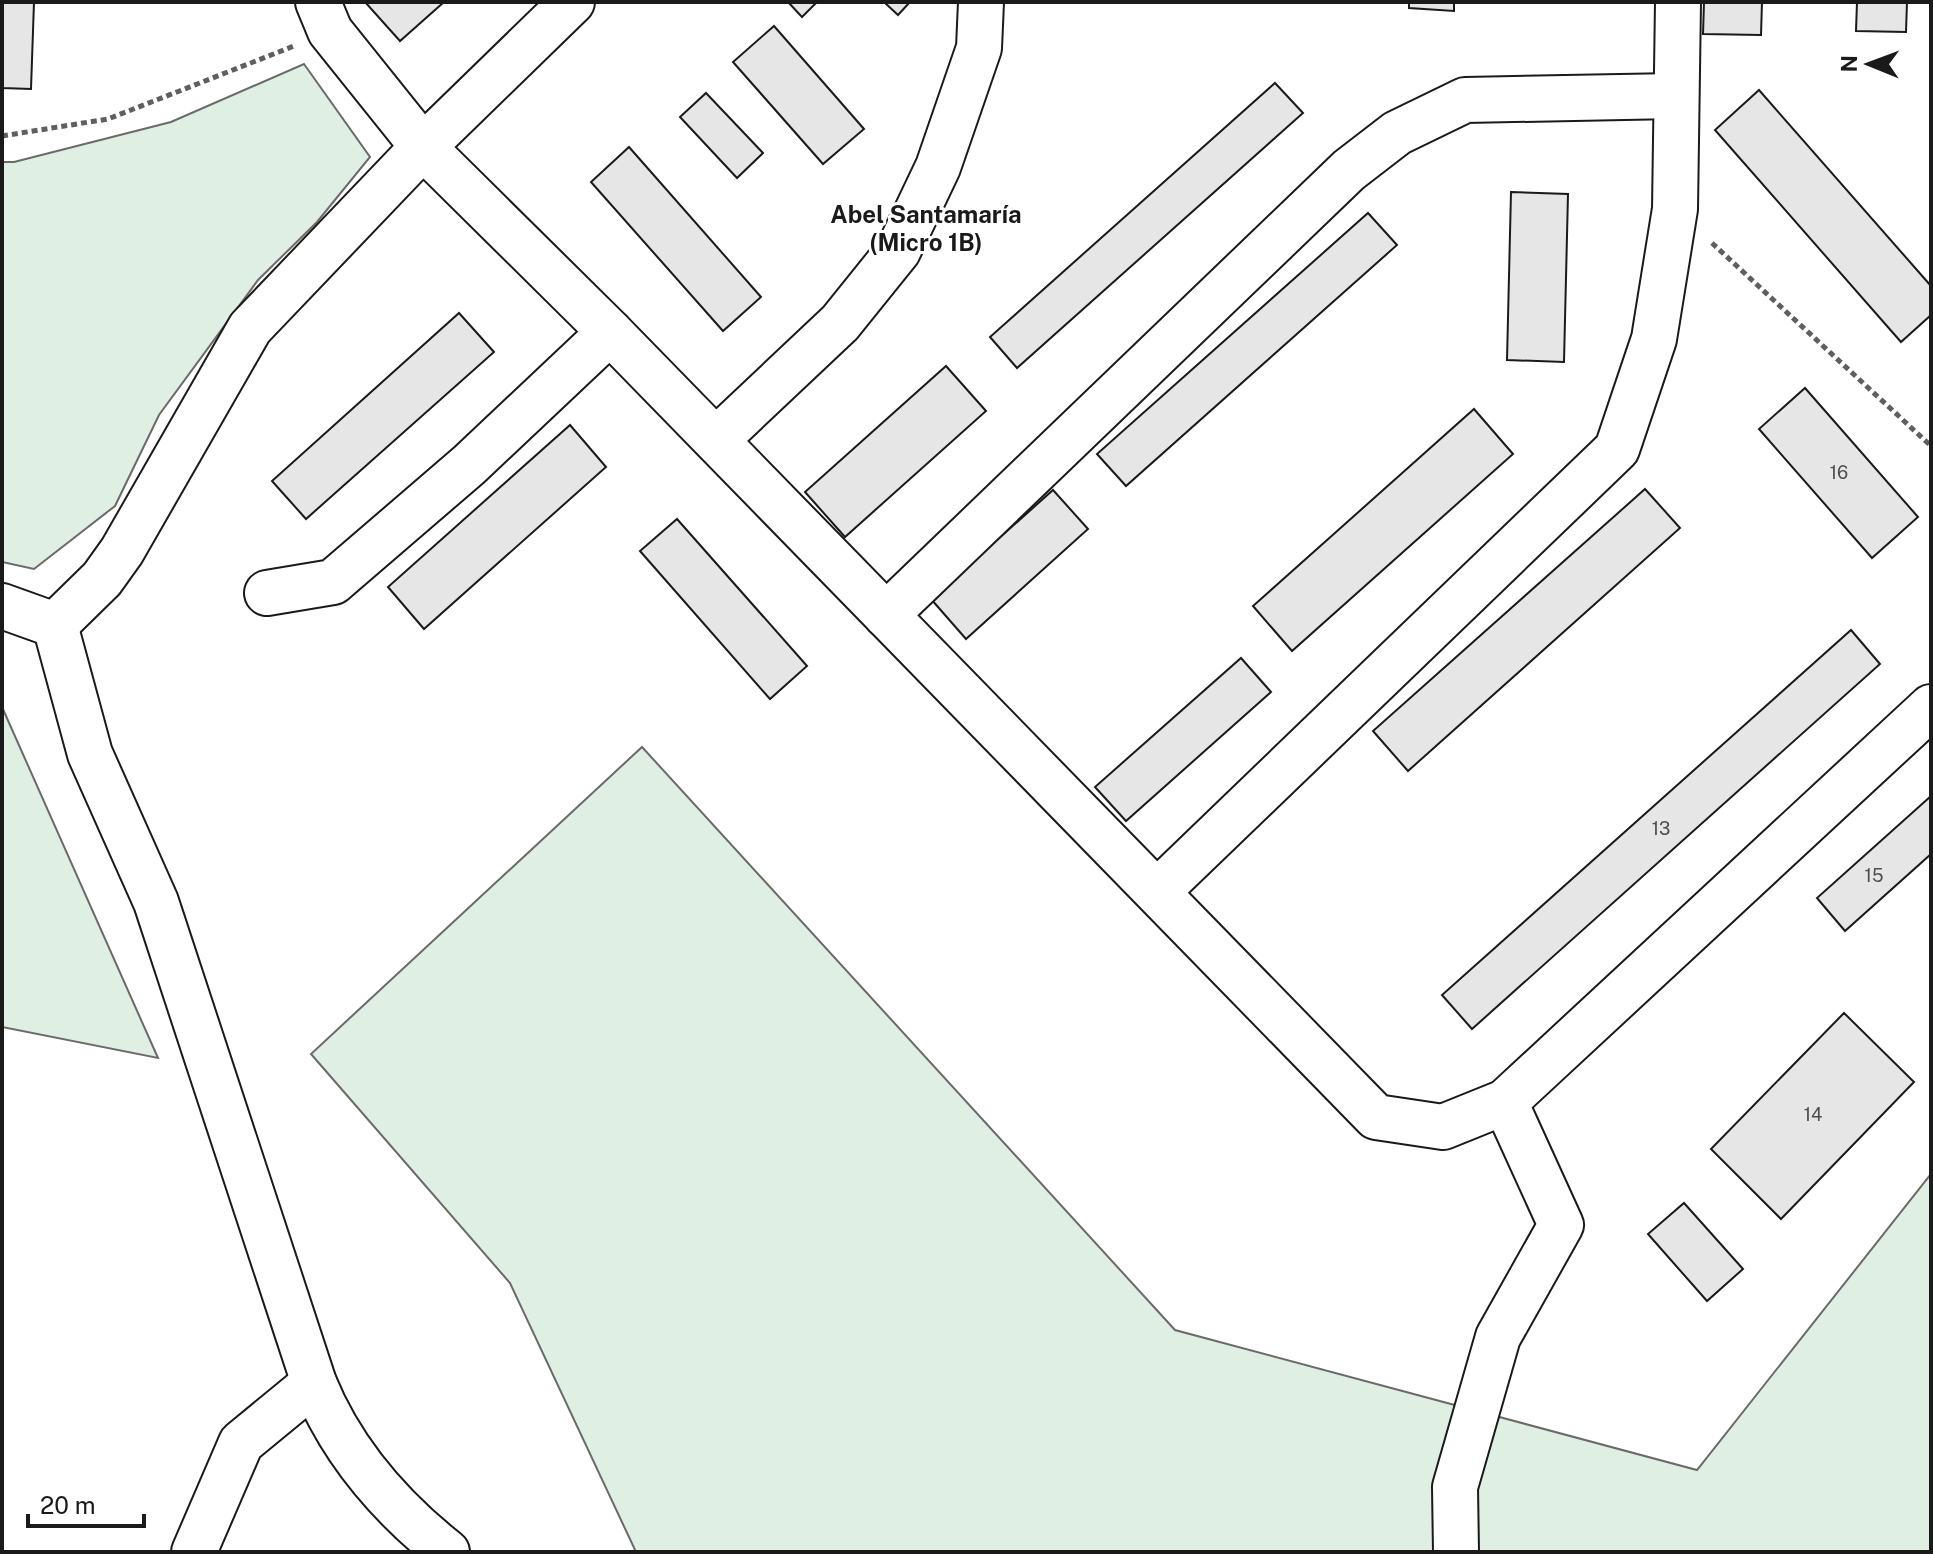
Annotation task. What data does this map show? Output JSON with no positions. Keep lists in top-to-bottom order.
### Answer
{
  "districts": ["Abel Santamaría (Micro 1B)"],
  "house_numbers": [
    "16",
    "13",
    "15",
    "14"
  ],
  "scale_bar": "20 m",
  "north": "left"
}
